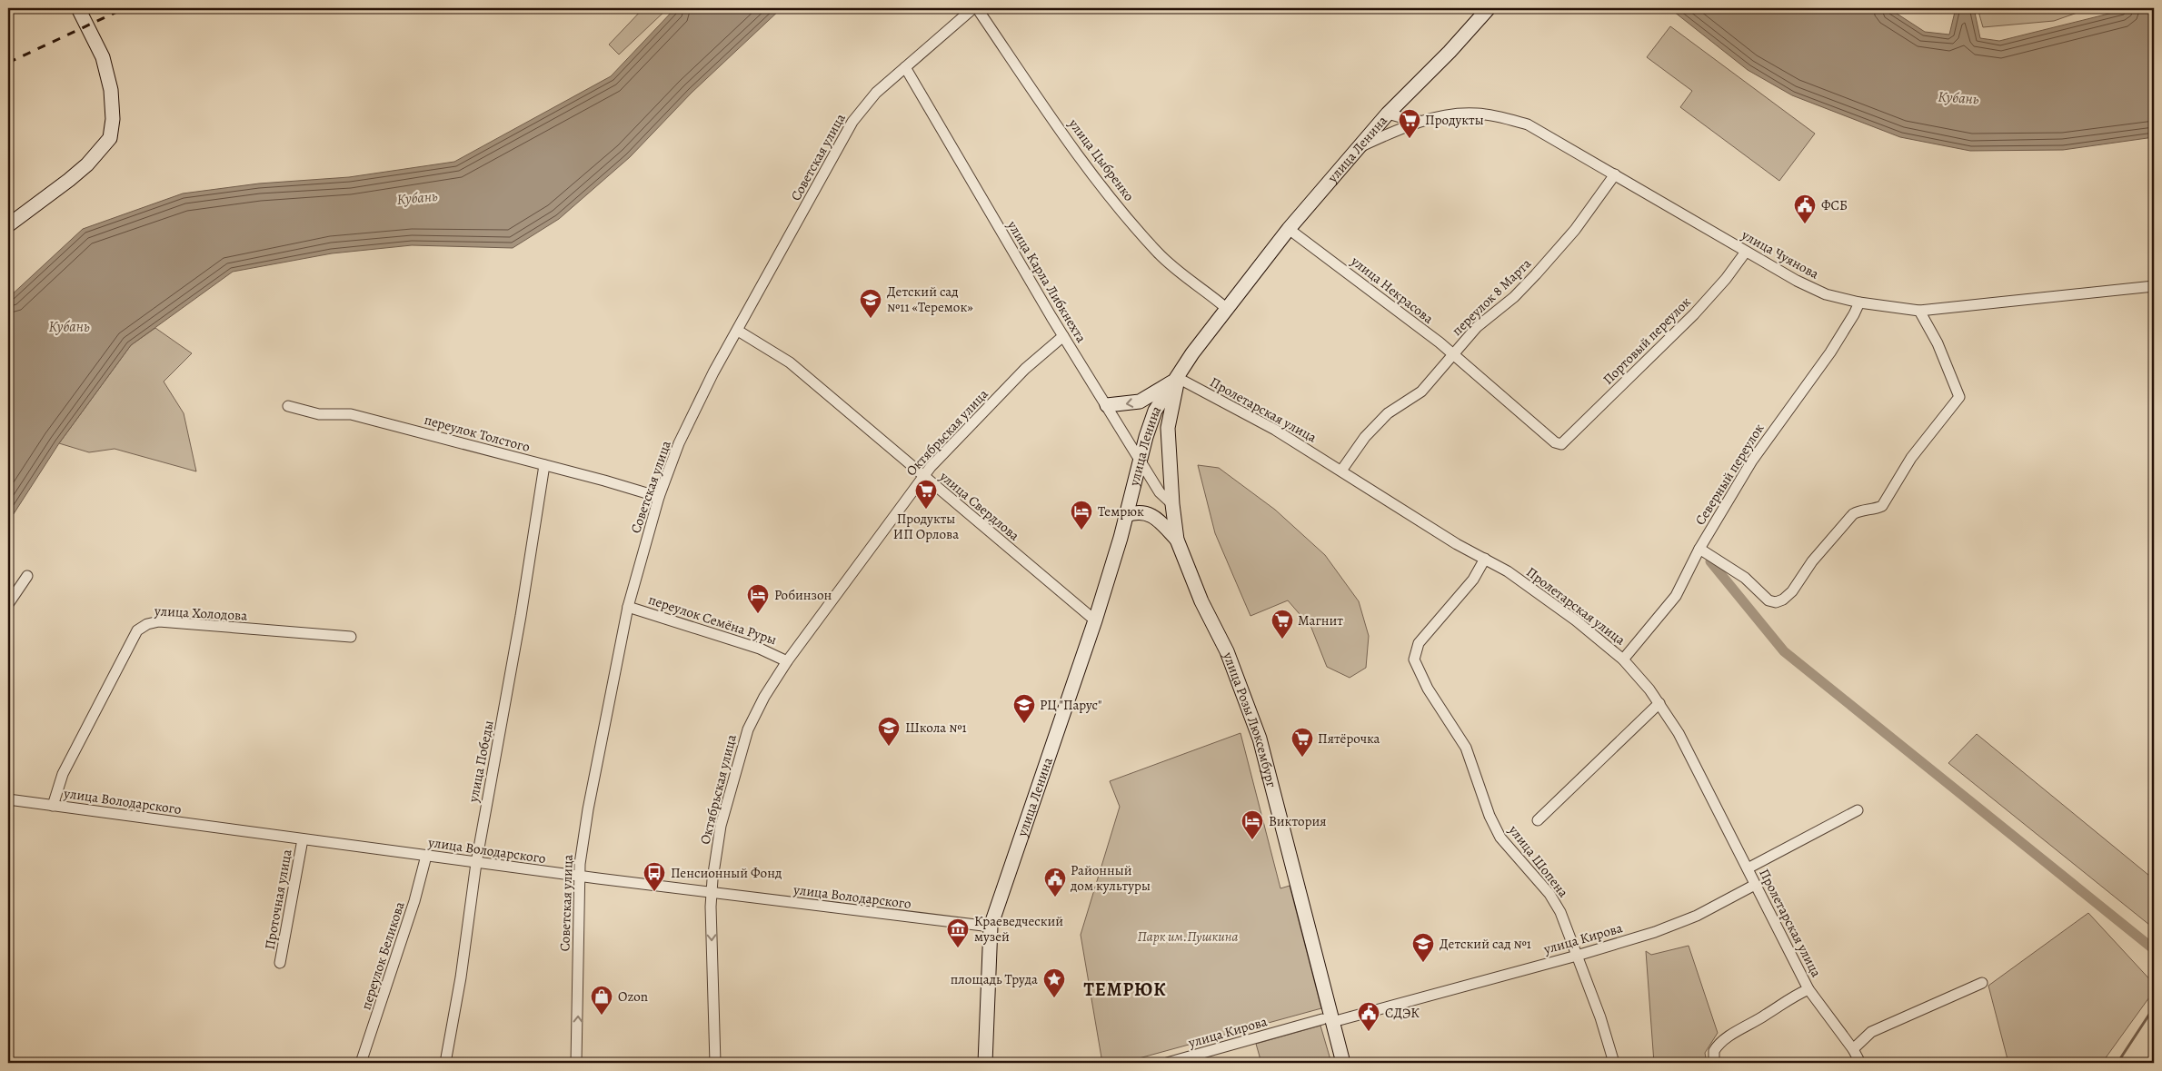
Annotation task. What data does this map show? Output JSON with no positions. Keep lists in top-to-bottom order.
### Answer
{
  "streets": {
    "main road": ["улица Ленина", "улица Розы Люксембург"],
    "street": [
      "Советская улица",
      "улица Цыбренко",
      "улица Чуянова",
      "улица Карла Либкнехта",
      "улица Некрасова",
      "переулок 8 Марта",
      "Портовый переулок",
      "Пролетарская улица",
      "Октябрьская улица",
      "переулок Толстого",
      "Северный переулок",
      "улица Свердлова",
      "улица Холодова",
      "переулок Семёна Руры",
      "улица Победы",
      "улица Володарского",
      "улица Шопена",
      "Проточная улица",
      "улица Кирова",
      "переулок Беликова"
    ]
  },
  "crossings": [
    ["улица Ленина", "улица Цыбренко"],
    ["улица Ленина", "улица Чуянова"],
    ["улица Ленина", "улица Карла Либкнехта"],
    ["улица Ленина", "улица Некрасова"],
    ["улица Ленина", "Пролетарская улица"],
    ["улица Ленина", "улица Свердлова"],
    ["улица Ленина", "улица Розы Люксембург"],
    ["улица Ленина", "улица Володарского"],
    ["Советская улица", "улица Цыбренко"],
    ["Советская улица", "улица Карла Либкнехта"],
    ["Советская улица", "переулок Толстого"],
    ["Советская улица", "улица Свердлова"],
    ["Советская улица", "переулок Семёна Руры"],
    ["Советская улица", "улица Володарского"],
    ["улица Чуянова", "переулок 8 Марта"],
    ["улица Чуянова", "Портовый переулок"],
    ["улица Чуянова", "Северный переулок"],
    ["улица Карла Либкнехта", "Октябрьская улица"],
    ["улица Карла Либкнехта", "улица Розы Люксембург"],
    ["улица Некрасова", "переулок 8 Марта"],
    ["улица Некрасова", "Портовый переулок"],
    ["переулок 8 Марта", "Пролетарская улица"],
    ["Пролетарская улица", "Северный переулок"],
    ["Пролетарская улица", "улица Розы Люксембург"],
    ["Пролетарская улица", "улица Шопена"],
    ["Пролетарская улица", "улица Кирова"],
    ["Октябрьская улица", "улица Свердлова"],
    ["Октябрьская улица", "переулок Семёна Руры"],
    ["Октябрьская улица", "улица Володарского"],
    ["переулок Толстого", "улица Победы"],
    ["улица Холодова", "улица Володарского"],
    ["улица Розы Люксембург", "улица Кирова"],
    ["улица Победы", "улица Володарского"],
    ["улица Володарского", "Проточная улица"],
    ["улица Володарского", "переулок Беликова"],
    ["улица Шопена", "улица Кирова"]
  ],
  "districts": ["ТЕМРЮК"],
  "water": ["Кубань"],
  "parks": ["Парк им.Пушкина"],
  "places": {
    "supermarket": [
      "Продукты",
      "Продукты ИП Орлова",
      "Магнит",
      "Пятёрочка"
    ],
    "public building": ["ФСБ", "Районный дом культуры", "СДЭК"],
    "school or university": [
      "Детский сад №11 «Теремок»",
      "РЦ \"Парус\"",
      "Школа №1",
      "Детский сад №1"
    ],
    "hotel": ["Темрюк", "Робинзон", "Виктория"],
    "bus stop": ["Пенсионный Фонд"],
    "museum": ["Краеведческий музей"],
    "place": ["площадь Труда"],
    "shop": ["Ozon"]
  }
}
